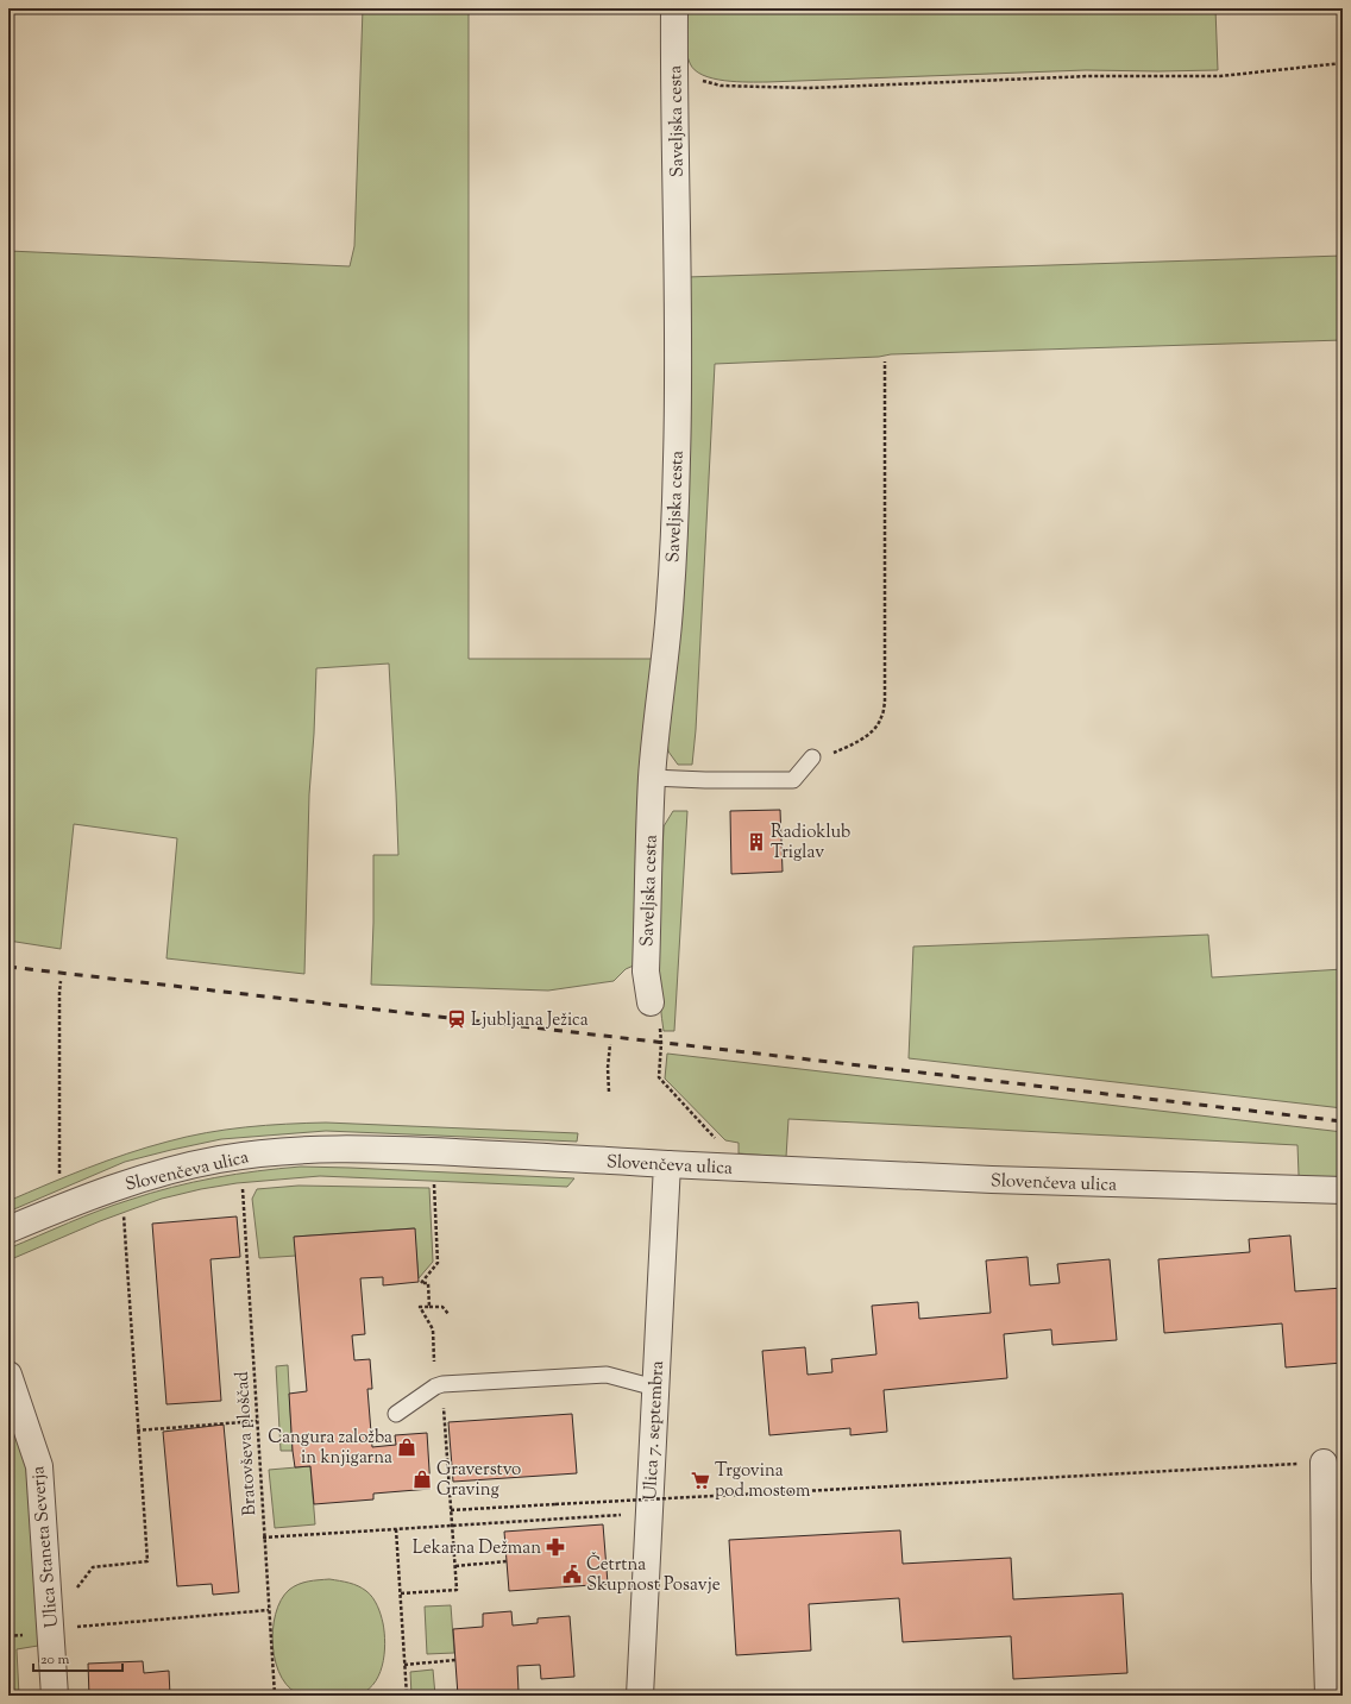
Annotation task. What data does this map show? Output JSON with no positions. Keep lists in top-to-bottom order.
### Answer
{
  "streets": {
    "street": [
      "Saveljska cesta",
      "Slovenčeva ulica",
      "Ulica 7. septembra",
      "Ulica Staneta Severja"
    ],
    "path": ["Bratovševa ploščad"]
  },
  "crossings": [
    ["Slovenčeva ulica", "Ulica 7. septembra"]
  ],
  "places": {
    "building": ["Radioklub Triglav"],
    "station": ["Ljubljana Ježica"],
    "shop": ["Cangura založba in knjigarna", "Graverstvo Graving"],
    "supermarket": ["Trgovina pod mostom"],
    "pharmacy": ["Lekarna Dežman"],
    "public building": ["Četrtna Skupnost Posavje"]
  },
  "scale_bar": "20 m"
}
